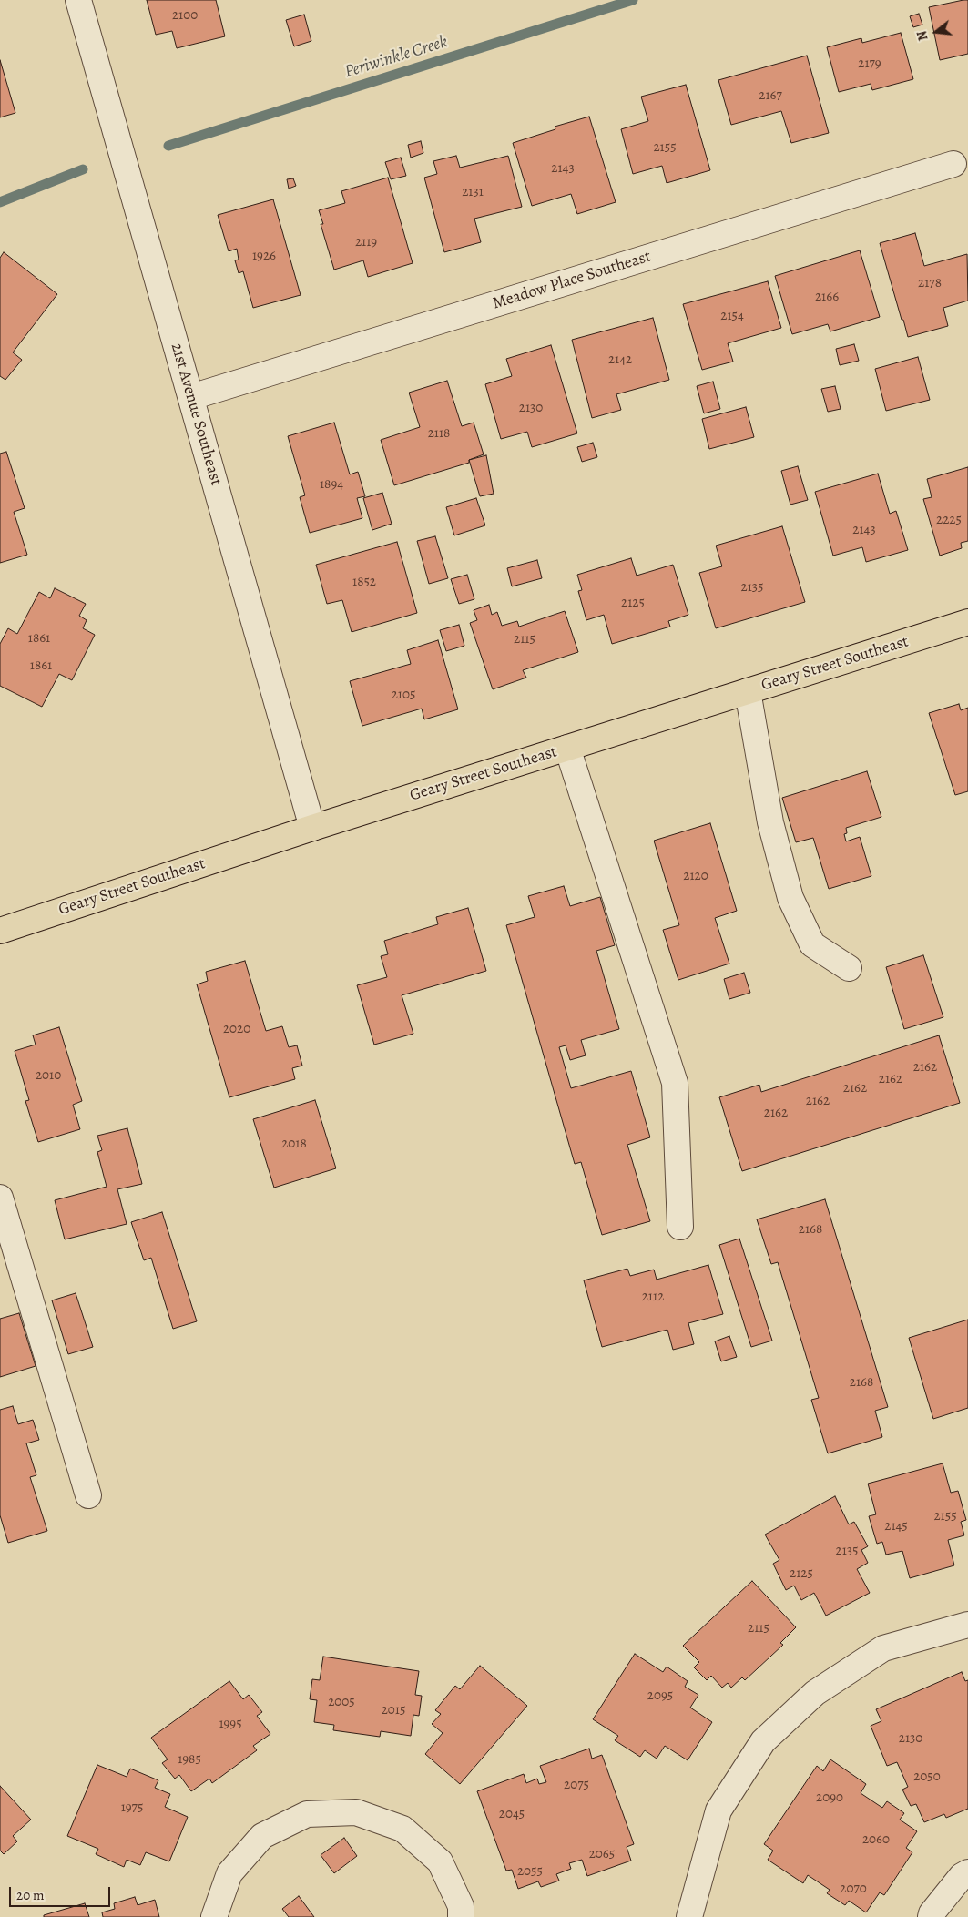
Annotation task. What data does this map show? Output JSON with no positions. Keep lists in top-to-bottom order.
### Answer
{
  "streets": {
    "main road": ["Geary Street Southeast"],
    "street": ["Meadow Place Southeast", "21st Avenue Southeast"]
  },
  "crossings": [
    ["Meadow Place Southeast", "21st Avenue Southeast"],
    ["21st Avenue Southeast", "Geary Street Southeast"]
  ],
  "water": ["Periwinkle Creek"],
  "house_numbers": [
    "2100",
    "2179",
    "2167",
    "2155",
    "2143",
    "2131",
    "2119",
    "1926",
    "2178",
    "2166",
    "2154",
    "2142",
    "2130",
    "2118",
    "1894",
    "2225",
    "2143",
    "1852",
    "2135",
    "2125",
    "1861",
    "2115",
    "1861",
    "2105",
    "2120",
    "2020",
    "2162",
    "2010",
    "2162",
    "2162",
    "2162",
    "2162",
    "2018",
    "2168",
    "2112",
    "2168",
    "2155",
    "2145",
    "2135",
    "2125",
    "2115",
    "2095",
    "2005",
    "2015",
    "1995",
    "2130",
    "1985",
    "2050",
    "2075",
    "2090",
    "1975",
    "2045",
    "2060",
    "2065",
    "2055",
    "2070"
  ],
  "scale_bar": "20 m",
  "north": "left"
}
